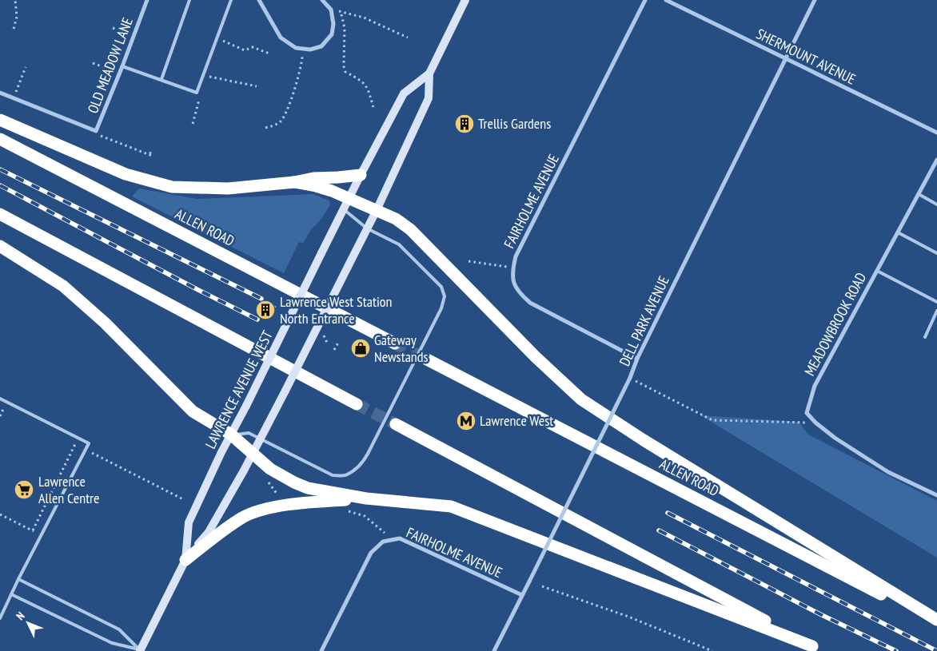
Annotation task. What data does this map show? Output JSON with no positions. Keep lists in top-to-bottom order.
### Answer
{
  "streets": {
    "highway": ["ALLEN ROAD"],
    "main road": ["LAWRENCE AVENUE WEST"],
    "street": [
      "SHERMOUNT AVENUE",
      "OLD MEADOW LANE",
      "FAIRHOLME AVENUE",
      "DELL PARK AVENUE",
      "MEADOWBROOK ROAD"
    ]
  },
  "crossings": [
    ["SHERMOUNT AVENUE", "DELL PARK AVENUE"],
    ["FAIRHOLME AVENUE", "DELL PARK AVENUE"]
  ],
  "places": {
    "building": ["Trellis Gardens", "Lawrence West Station North Entrance"],
    "shop": ["Gateway Newstands"],
    "metro station": ["Lawrence West"],
    "supermarket": ["Lawrence Allen Centre"]
  },
  "north": "top left"
}
